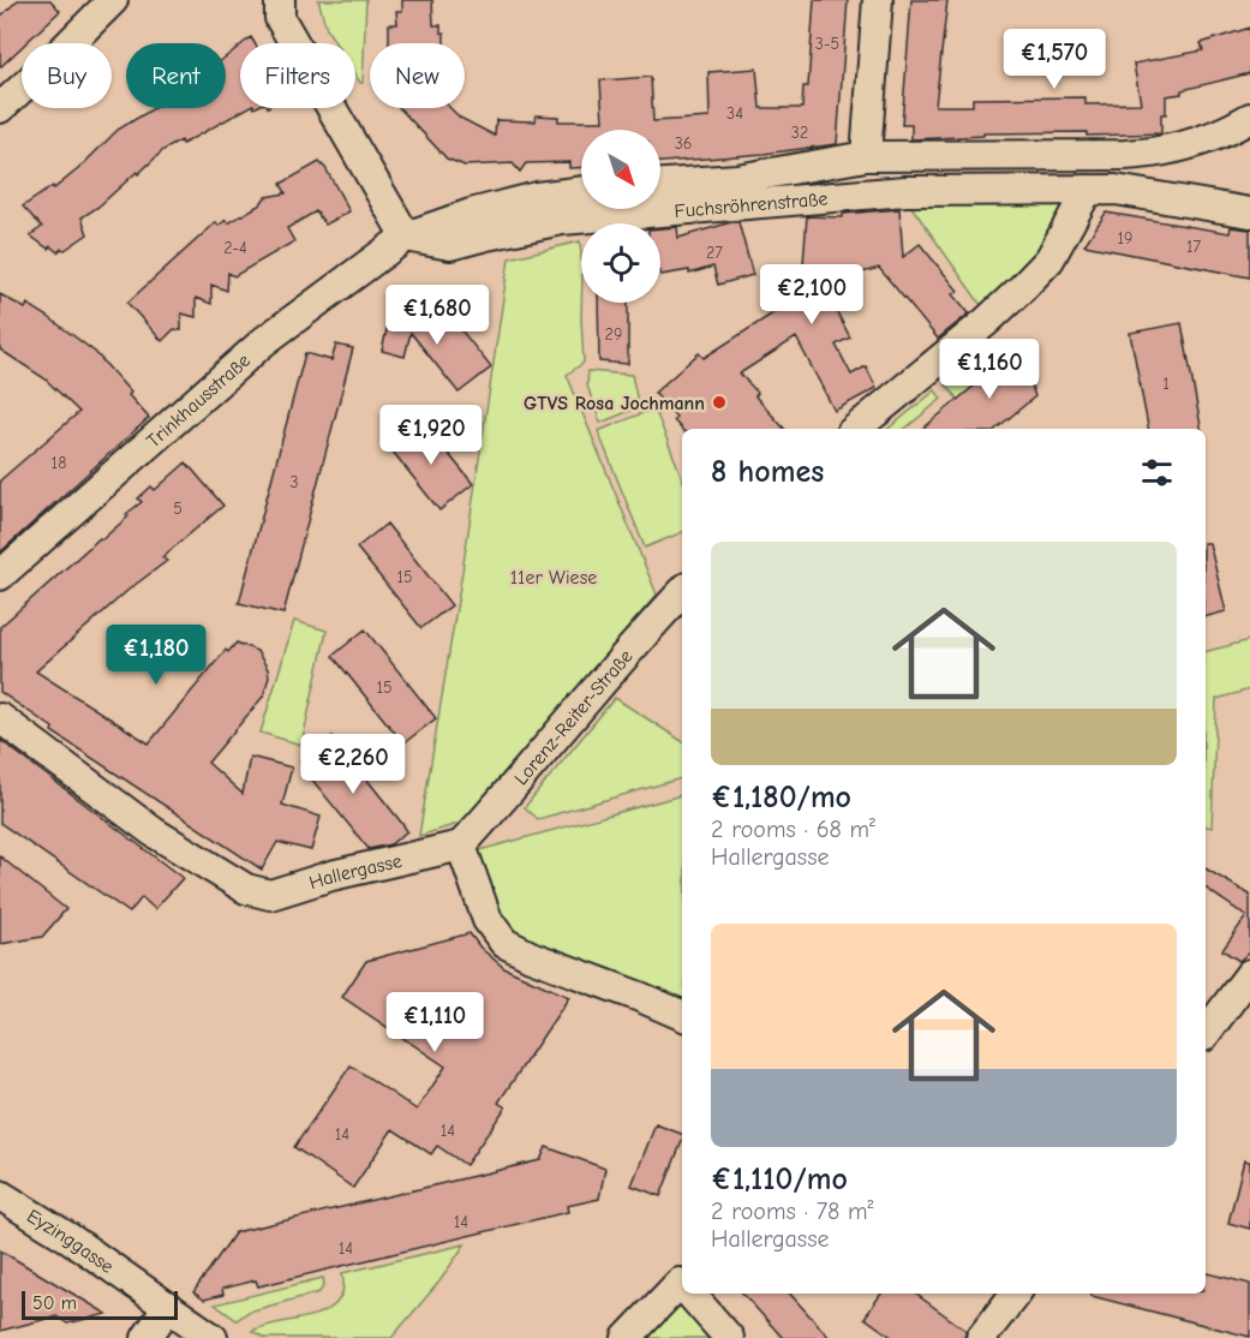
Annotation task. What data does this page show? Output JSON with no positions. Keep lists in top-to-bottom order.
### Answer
{
  "streets": {
    "street": [
      "Fuchsröhrenstraße",
      "Trinkhausstraße",
      "Lorenz-Reiter-Straße",
      "Hallergasse",
      "Eyzinggasse"
    ]
  },
  "crossings": [
    ["Fuchsröhrenstraße", "Trinkhausstraße"],
    ["Lorenz-Reiter-Straße", "Hallergasse"]
  ],
  "parks": ["11er Wiese"],
  "places": ["GTVS Rosa Jochmann"],
  "house_numbers": [
    "3-5",
    "34",
    "32",
    "36",
    "19",
    "17",
    "2-4",
    "27",
    "29",
    "1",
    "18",
    "3",
    "5",
    "15",
    "15",
    "14",
    "14",
    "14",
    "14"
  ],
  "scale_bar": "50 m",
  "north": "bottom right",
  "page": {
    "price": [
      "€1,570",
      "€2,100",
      "€1,680",
      "€1,160",
      "€1,920",
      "€1,180",
      "€2,260",
      "€1,110"
    ],
    "chip": [
      "Buy",
      "Rent",
      "Filters",
      "New"
    ],
    "heading": "8 homes",
    "list": [
      {
        "name": "€1,180/mo",
        "note": "2 rooms · 68 m² · Hallergasse"
      },
      {
        "name": "€1,110/mo",
        "note": "2 rooms · 78 m² · Hallergasse"
      }
    ],
    "scale": "50 m"
  }
}
